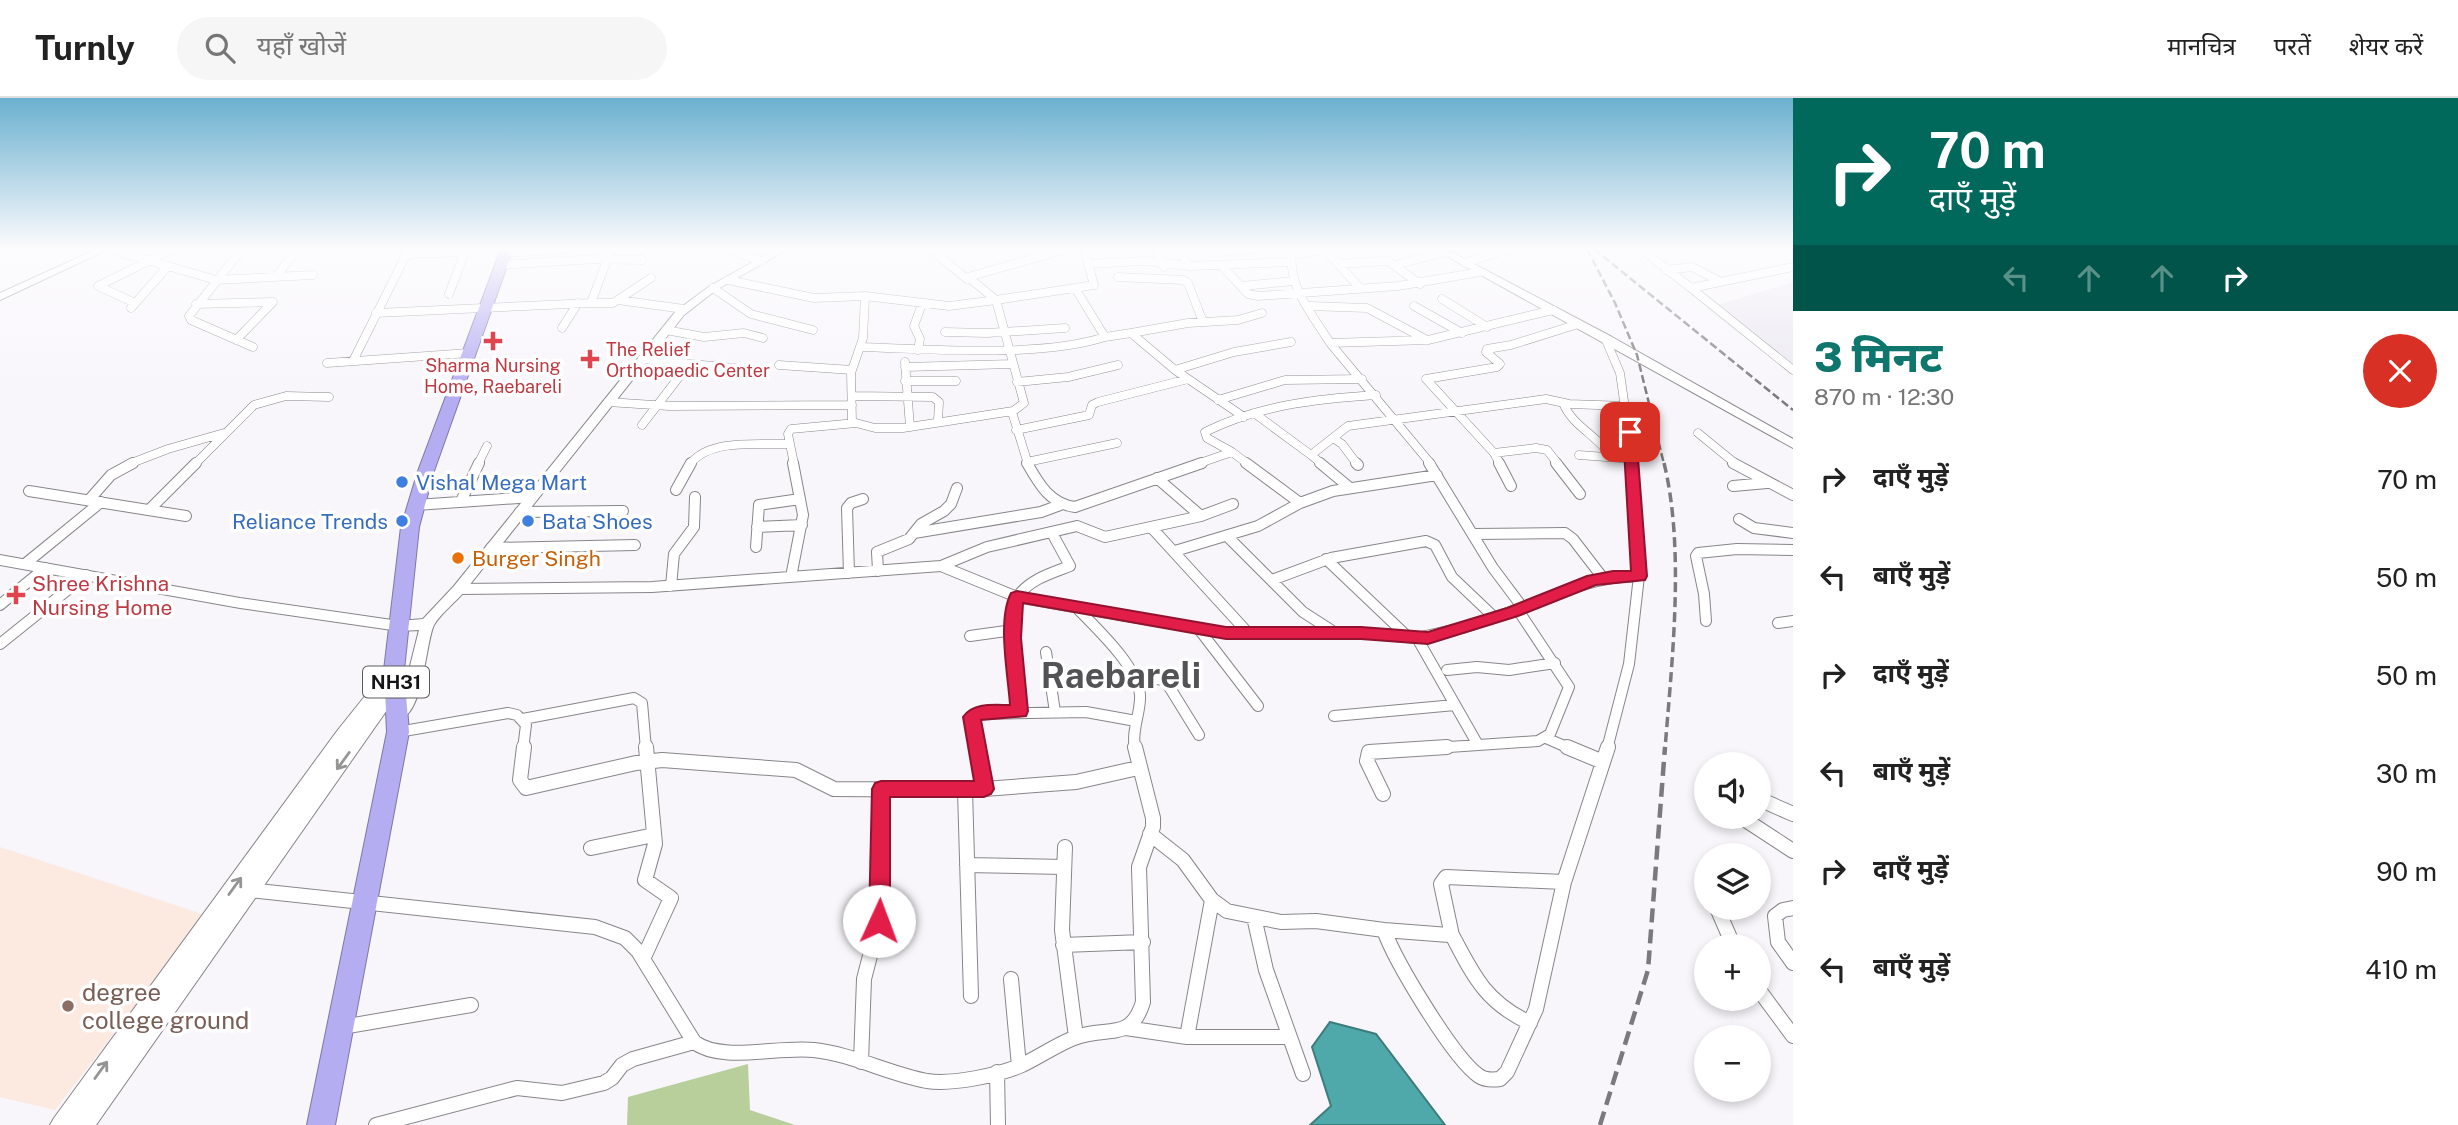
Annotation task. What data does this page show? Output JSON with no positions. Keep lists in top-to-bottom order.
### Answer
{
  "streets": {
    "highway": ["NH31"]
  },
  "districts": ["Raebareli"],
  "places": {
    "health": ["Sharma Nursing Home, Raebareli", "The Relief Orthopaedic Center", "Shree Krishna Nursing Home"],
    "other": [
      "Vishal Mega Mart",
      "Reliance Trends",
      "Bata Shoes",
      "Burger Singh",
      "degree college ground"
    ]
  },
  "page": {
    "header": "Turnly",
    "search": "यहाँ खोजें",
    "nav": ["मानचित्र", "परतें", "शेयर करें"],
    "turn": ["70 m", "दाएँ मुड़ें"],
    "heading": ["3 मिनट", "870 m · 12:30"],
    "list": [
      {
        "name": "दाएँ मुड़ें",
        "value": "70 m"
      },
      {
        "name": "बाएँ मुड़ें",
        "value": "50 m"
      },
      {
        "name": "दाएँ मुड़ें",
        "value": "50 m"
      },
      {
        "name": "बाएँ मुड़ें",
        "value": "30 m"
      },
      {
        "name": "दाएँ मुड़ें",
        "value": "90 m"
      },
      {
        "name": "बाएँ मुड़ें",
        "value": "410 m"
      }
    ],
    "map_buttons": ["+", "−"]
  }
}
